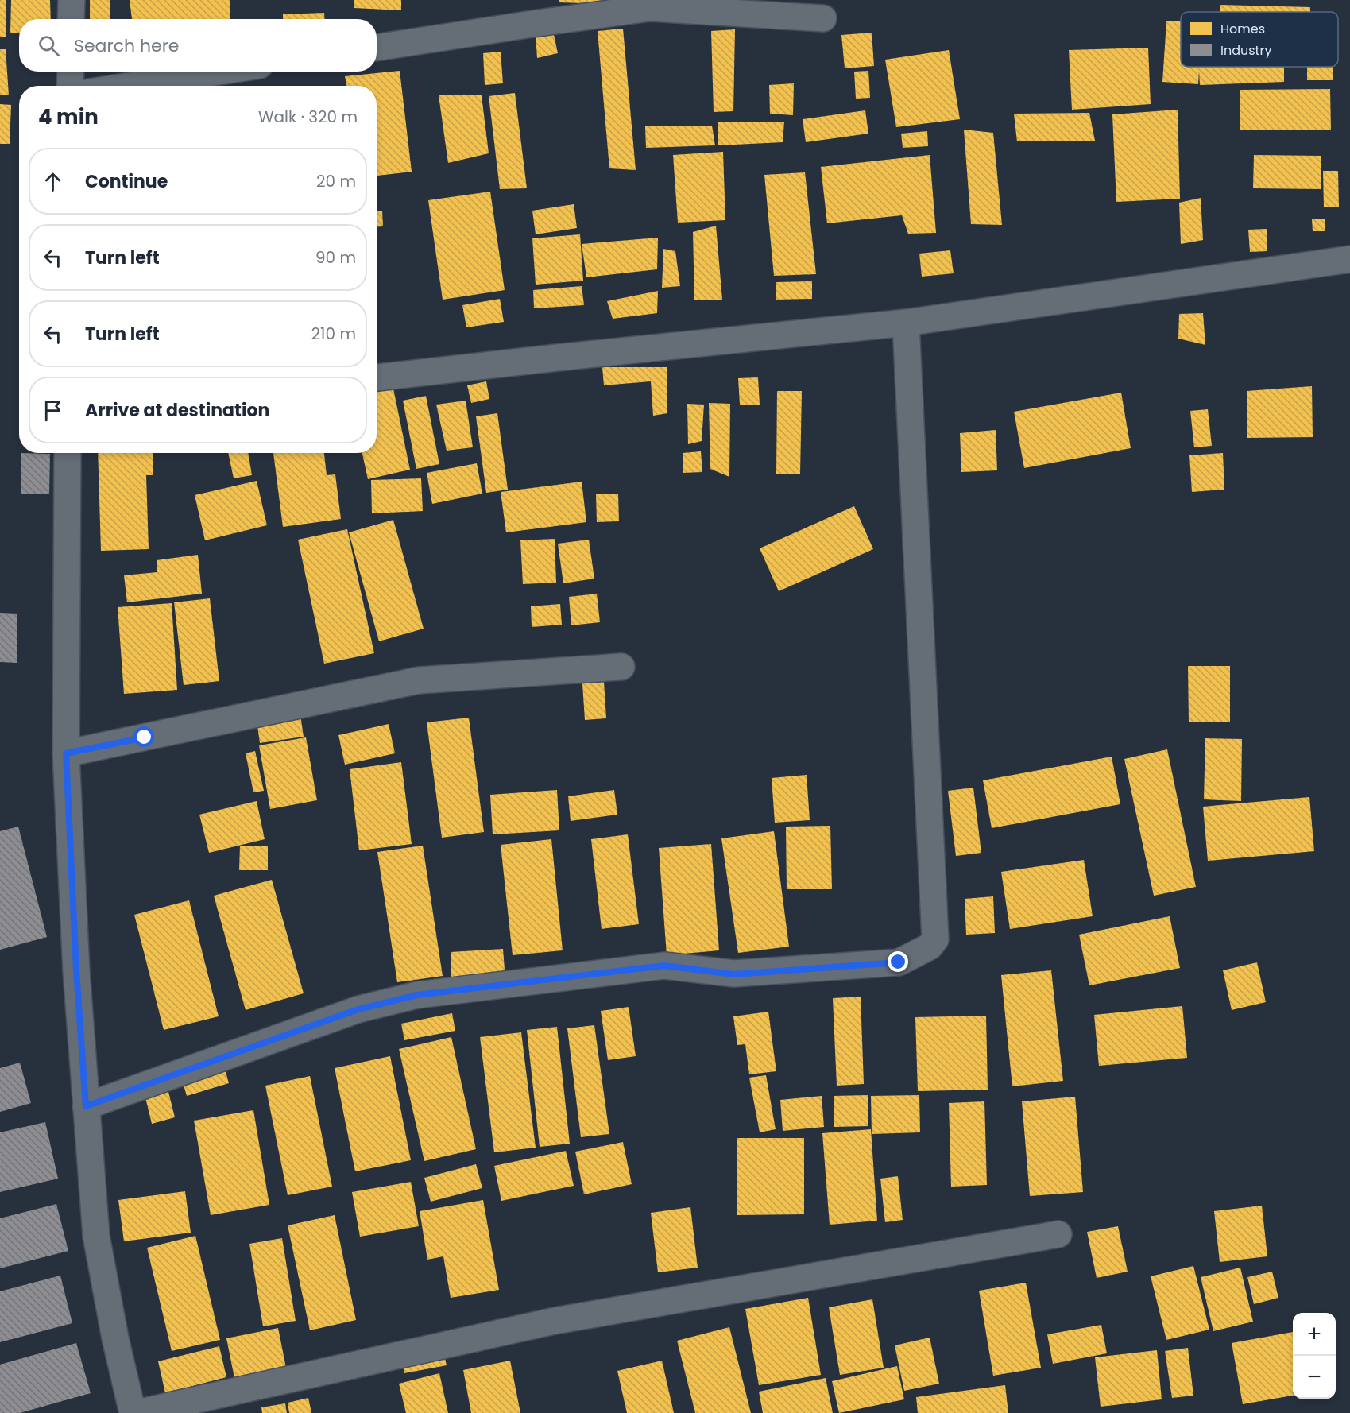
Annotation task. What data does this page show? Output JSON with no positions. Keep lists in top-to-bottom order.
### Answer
{
  "legend": ["Homes", "Industry"],
  "page": {
    "search": "Search here",
    "heading": ["4 min", "Walk · 320 m"],
    "list": [
      ["Continue", "20 m"],
      ["Turn left", "90 m"],
      ["Turn left", "210 m"],
      "Arrive at destination"
    ],
    "map_buttons": ["+", "−"]
  }
}
